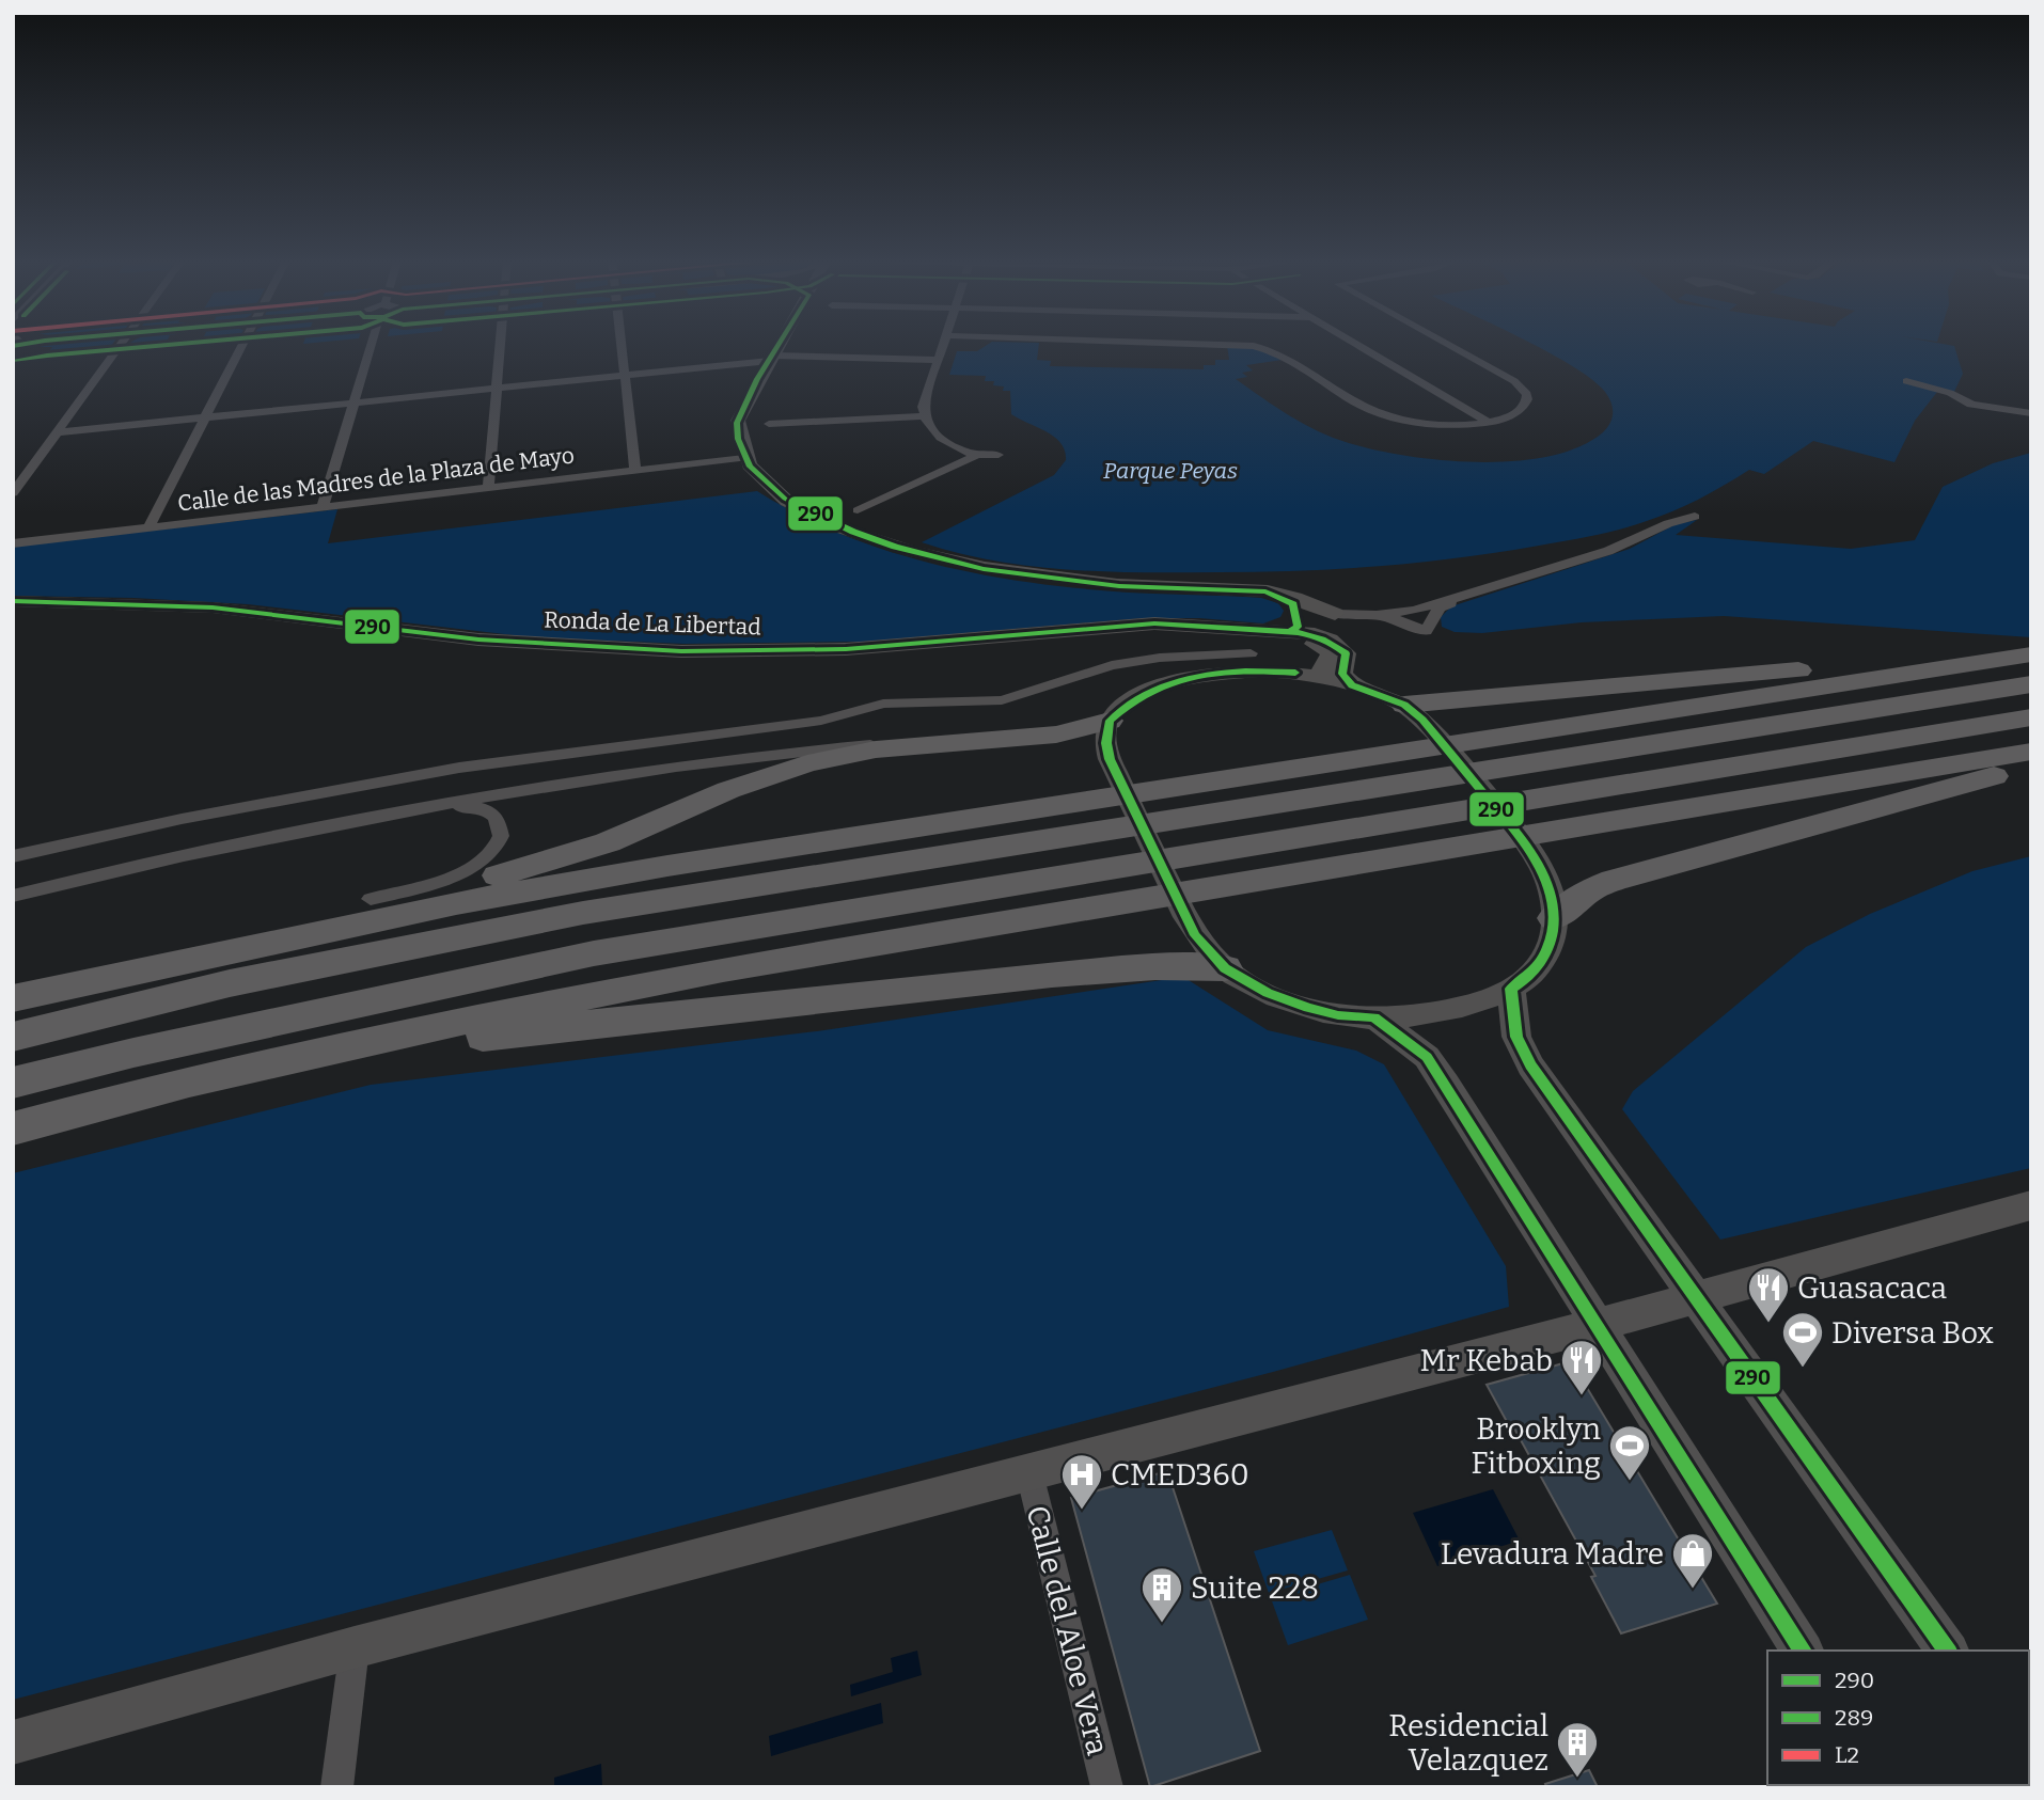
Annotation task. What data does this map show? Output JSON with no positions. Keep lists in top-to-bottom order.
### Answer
{
  "streets": {
    "main road": ["Ronda de La Libertad"],
    "street": ["Calle de las Madres de la Plaza de Mayo", "Calle del Aloe Vera"]
  },
  "parks": ["Parque Peyas"],
  "places": {
    "restaurant": ["Guasacaca", "Mr Kebab"],
    "sports": ["Diversa Box", "Brooklyn Fitboxing"],
    "hospital": ["CMED360"],
    "shop": ["Levadura Madre"],
    "building": ["Suite 228", "Residencial Velazquez"]
  },
  "lines": ["transit line 290", "transit line 289"],
  "legend": ["290", "289", "L2"]
}
